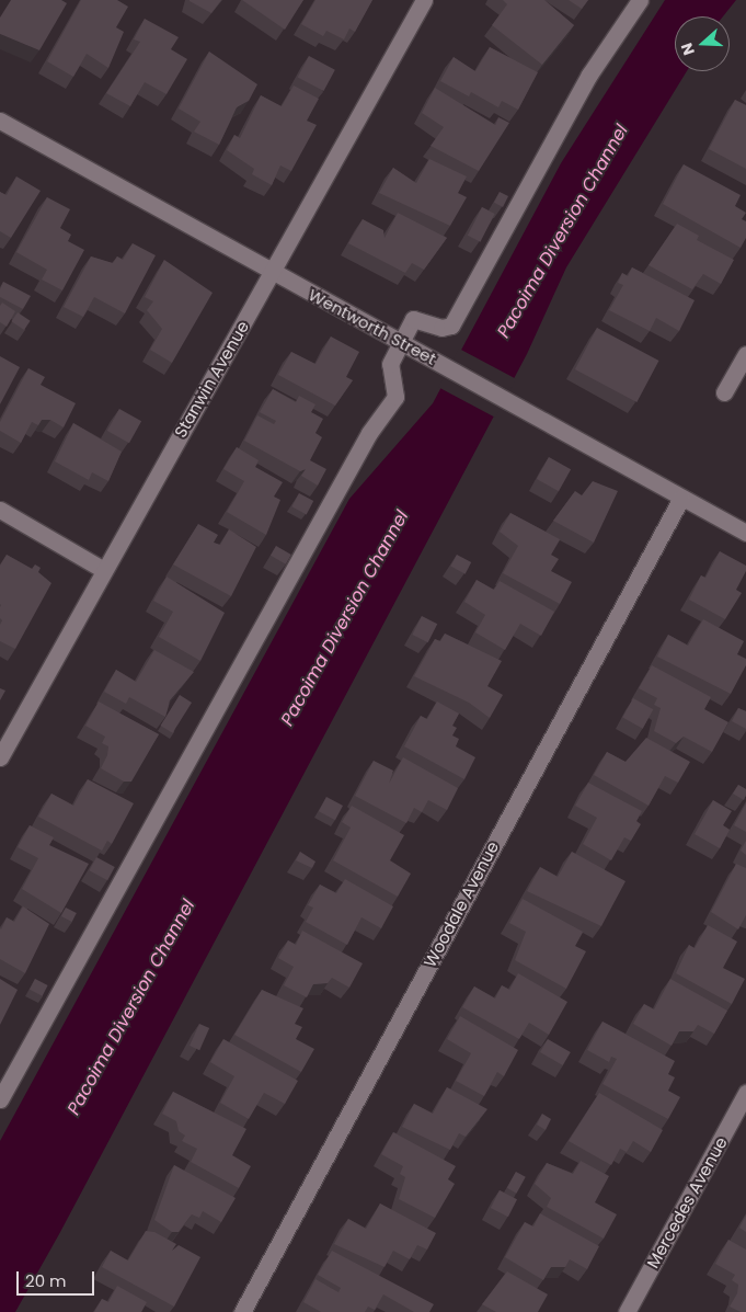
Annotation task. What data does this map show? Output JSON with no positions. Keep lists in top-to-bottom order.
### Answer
{
  "streets": {
    "street": [
      "Wentworth Street",
      "Stanwin Avenue",
      "Woodale Avenue",
      "Mercedes Avenue"
    ]
  },
  "crossings": [
    ["Wentworth Street", "Stanwin Avenue"],
    ["Wentworth Street", "Woodale Avenue"]
  ],
  "water": ["Pacoima Diversion Channel"],
  "scale_bar": "20 m",
  "north": "left"
}
